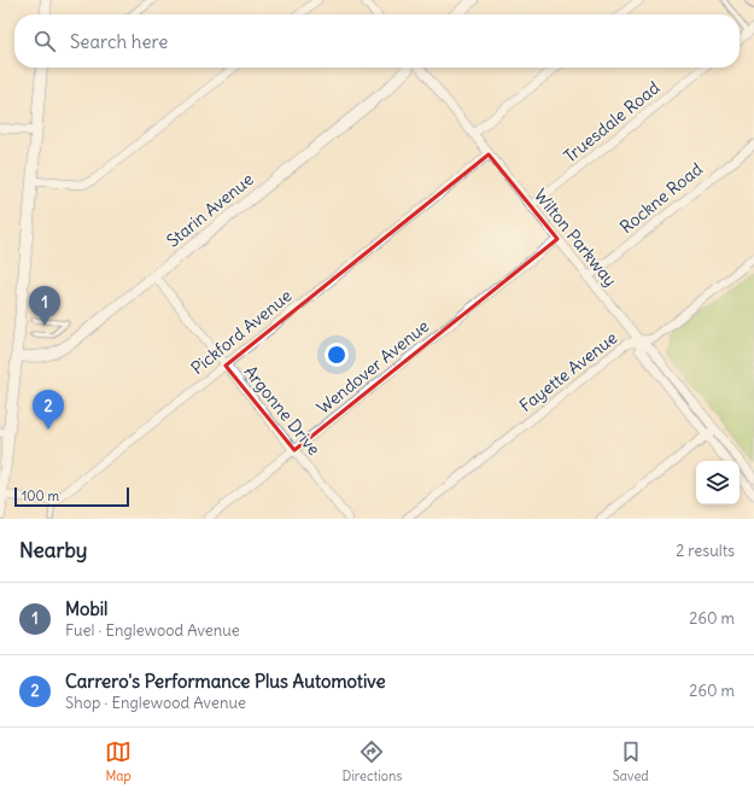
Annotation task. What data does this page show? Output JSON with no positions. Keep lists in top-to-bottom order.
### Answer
{
  "streets": {
    "street": [
      "Truesdale Road",
      "Rockne Road",
      "Starin Avenue",
      "Wilton Parkway",
      "Pickford Avenue",
      "Wendover Avenue",
      "Fayette Avenue",
      "Argonne Drive"
    ]
  },
  "crossings": [
    ["Truesdale Road", "Wilton Parkway"],
    ["Rockne Road", "Wilton Parkway"],
    ["Starin Avenue", "Argonne Drive"],
    ["Wilton Parkway", "Pickford Avenue"],
    ["Wilton Parkway", "Wendover Avenue"],
    ["Wilton Parkway", "Fayette Avenue"],
    ["Pickford Avenue", "Argonne Drive"],
    ["Wendover Avenue", "Argonne Drive"]
  ],
  "scale_bar": "100 m",
  "page": {
    "search": "Search here",
    "pins": ["1", "2"],
    "scale": "100 m",
    "heading": ["Nearby", "2 results"],
    "list": [
      {
        "mark": "1",
        "name": "Mobil",
        "note": "Fuel · Englewood Avenue",
        "value": "260 m"
      },
      {
        "mark": "2",
        "name": "Carrero's Performance Plus Automotive",
        "note": "Shop · Englewood Avenue",
        "value": "260 m"
      }
    ],
    "nav": ["Map", "Directions", "Saved"]
  }
}
